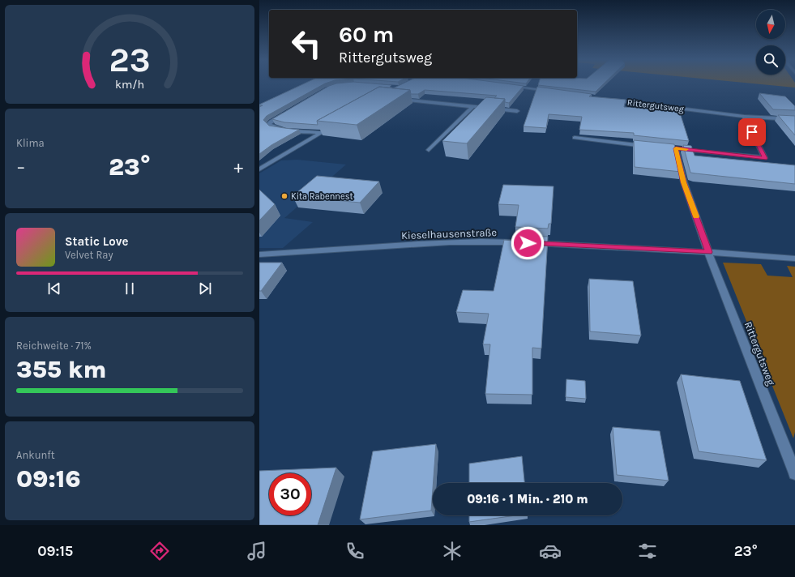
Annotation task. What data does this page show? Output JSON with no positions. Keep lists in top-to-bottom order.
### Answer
{
  "streets": {
    "street": ["Rittergutsweg", "Kieselhausenstraße"]
  },
  "places": ["Kita Rabennest"],
  "north": "bottom",
  "page": {
    "turn": ["60 m", "Rittergutsweg"],
    "tile": [
      "Klima",
      ["Reichweite · 71%", "355 km"],
      ["Ankunft", "09:16"]
    ],
    "heat": ["−", "23°", "+"],
    "song": ["Static Love", "Velvet Ray"],
    "limit": "30",
    "trip": "09:16 · 1 Min. · 210 m",
    "tabs": ["09:15", "23°"],
    "gauge": ["23", "km/h"]
  }
}
